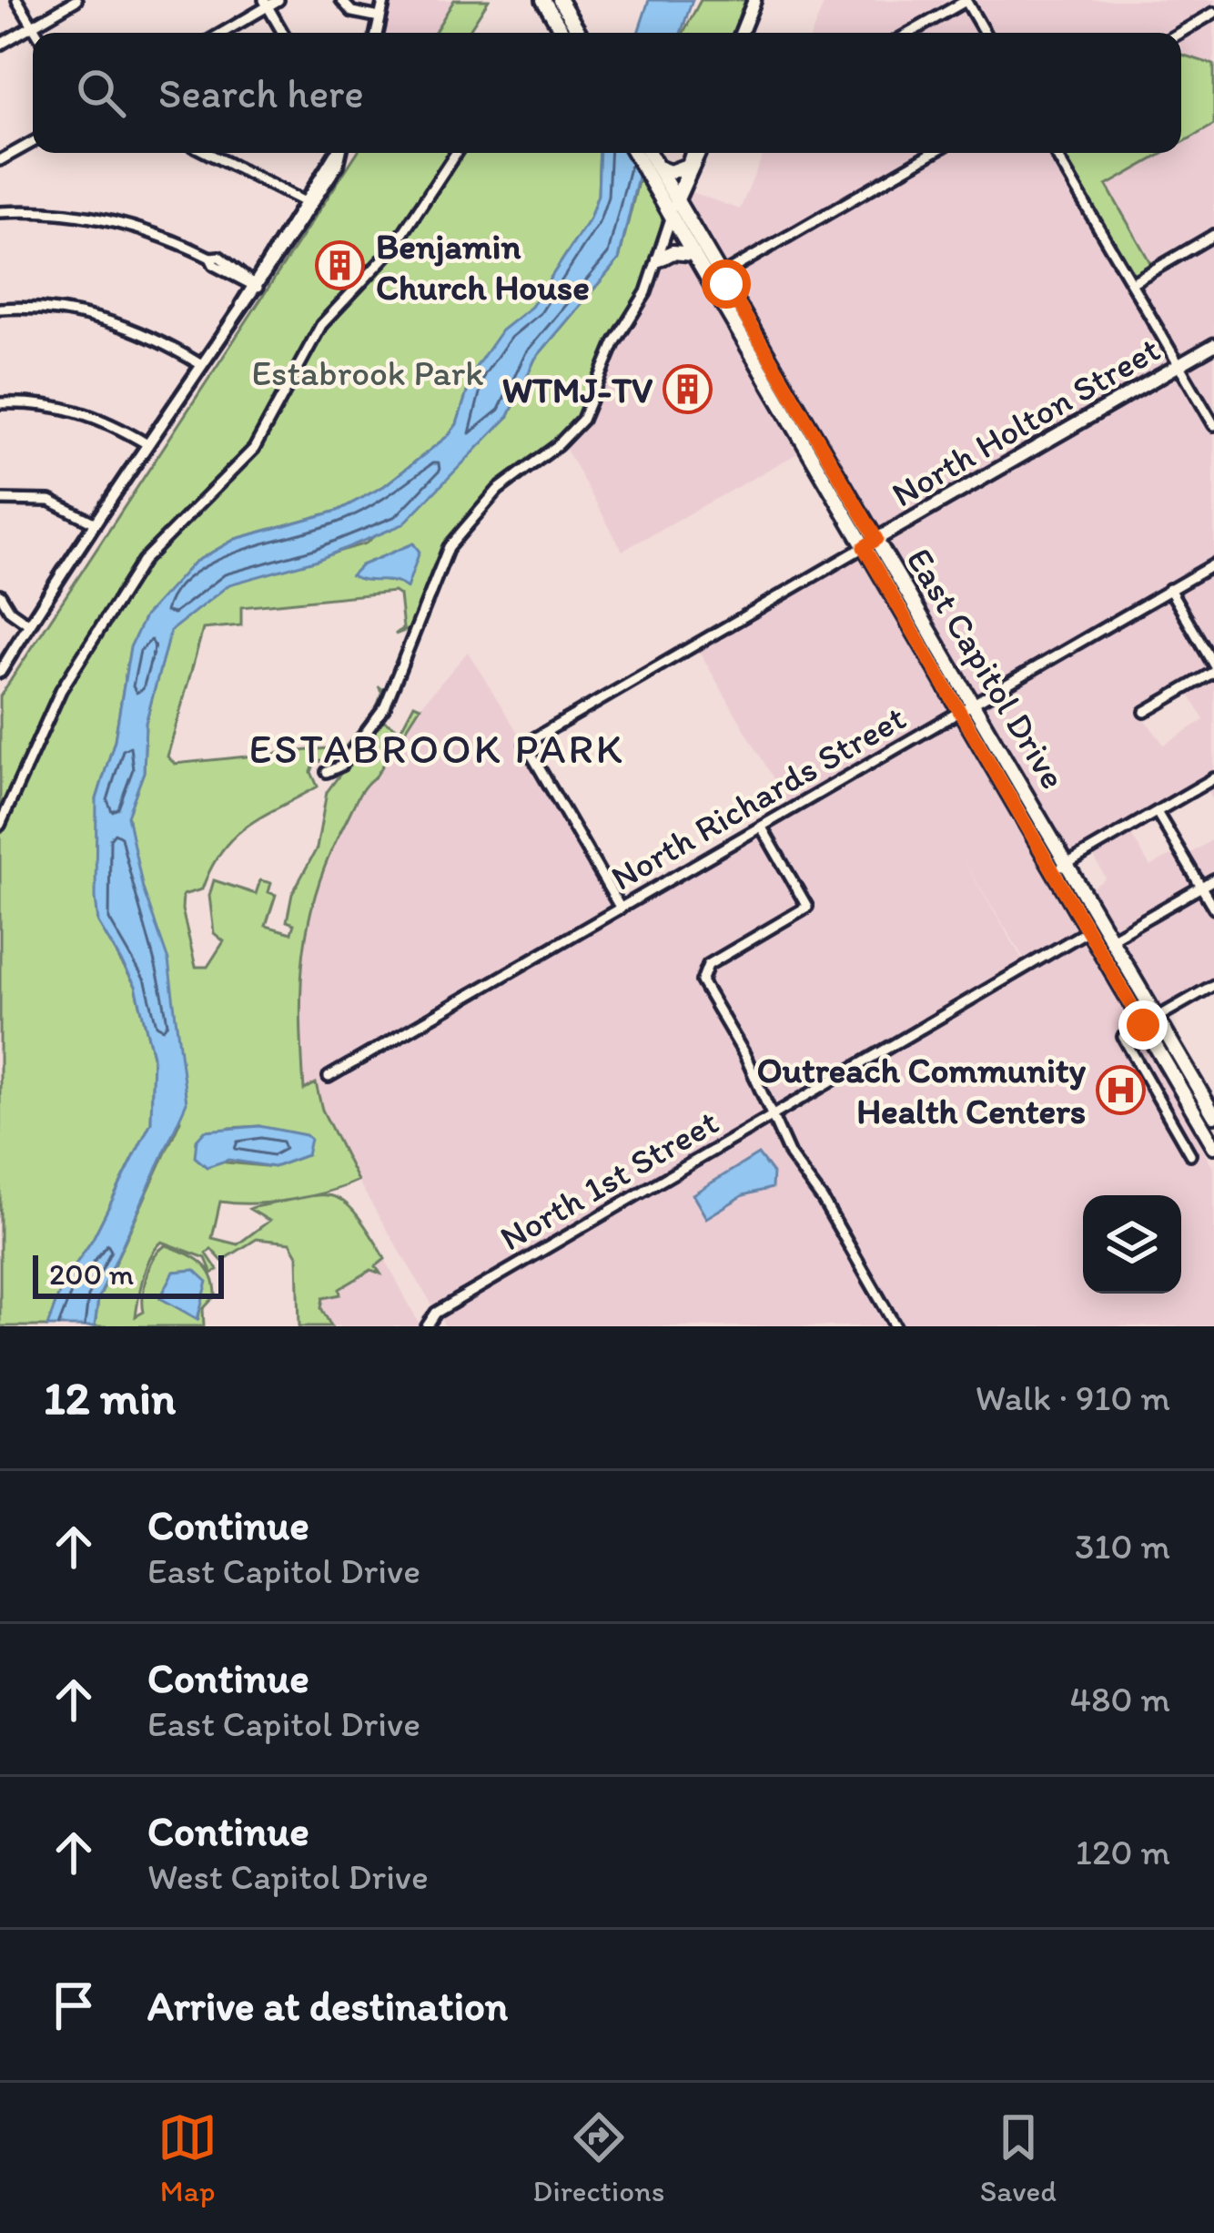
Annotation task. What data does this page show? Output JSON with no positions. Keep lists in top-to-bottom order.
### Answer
{
  "streets": {
    "main road": ["North Holton Street", "East Capitol Drive"],
    "street": ["North Richards Street", "North 1st Street"]
  },
  "crossings": [
    ["North Holton Street", "East Capitol Drive"],
    ["North Holton Street", "North Richards Street"],
    ["East Capitol Drive", "North Richards Street"],
    ["East Capitol Drive", "North 1st Street"]
  ],
  "districts": ["ESTABROOK PARK"],
  "parks": ["Estabrook Park"],
  "places": {
    "building": ["Benjamin Church House", "WTMJ-TV"],
    "hospital": ["Outreach Community Health Centers"]
  },
  "scale_bar": "200 m",
  "page": {
    "search": "Search here",
    "scale": "200 m",
    "heading": ["12 min", "Walk · 910 m"],
    "list": [
      ["Continue", "East Capitol Drive", "310 m"],
      ["Continue", "East Capitol Drive", "480 m"],
      ["Continue", "West Capitol Drive", "120 m"],
      "Arrive at destination"
    ],
    "nav": ["Map", "Directions", "Saved"]
  }
}
